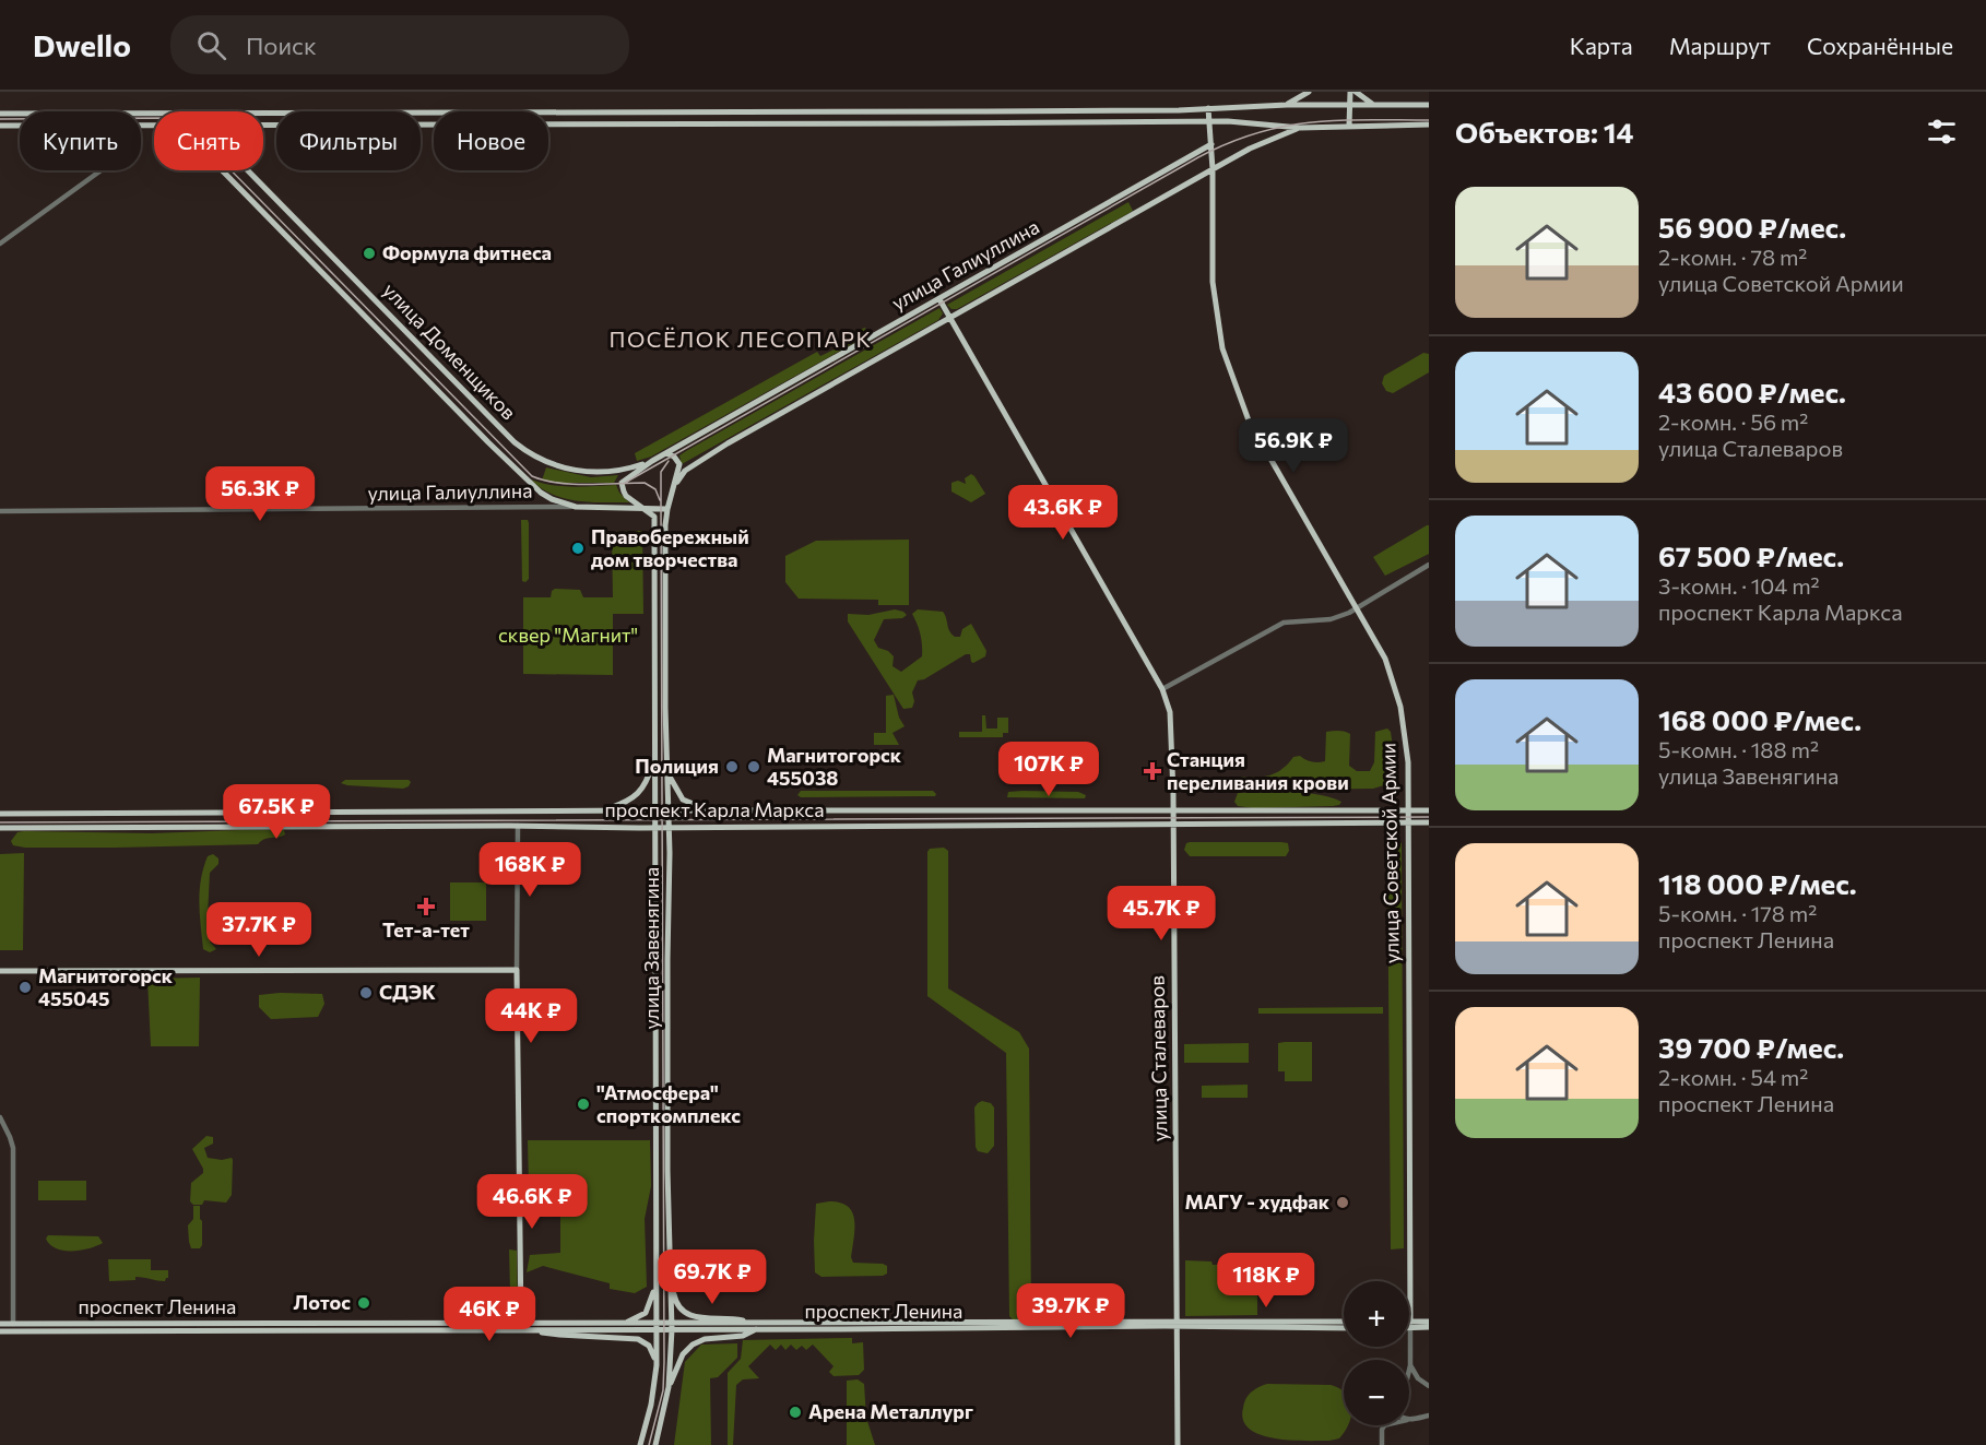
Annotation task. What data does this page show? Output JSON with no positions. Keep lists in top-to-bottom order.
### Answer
{
  "streets": {
    "main road": [
      "улица Галиуллина",
      "улица Доменщиков",
      "проспект Карла Маркса",
      "улица Советской Армии",
      "улица Завенягина",
      "улица Сталеваров",
      "проспект Ленина"
    ]
  },
  "crossings": [
    ["улица Галиуллина", "улица Доменщиков"],
    ["улица Галиуллина", "улица Советской Армии"],
    ["улица Галиуллина", "улица Завенягина"],
    ["улица Галиуллина", "улица Сталеваров"],
    ["проспект Карла Маркса", "улица Советской Армии"],
    ["проспект Карла Маркса", "улица Завенягина"],
    ["проспект Карла Маркса", "улица Сталеваров"],
    ["улица Завенягина", "проспект Ленина"],
    ["улица Сталеваров", "проспект Ленина"]
  ],
  "districts": ["ПОСЁЛОК ЛЕСОПАРК"],
  "parks": ["сквер \"Магнит\""],
  "places": {
    "other": [
      "Формула фитнеса",
      "Правобережный дом творчества",
      "Полиция",
      "Магнитогорск 455038",
      "Магнитогорск 455045",
      "СДЭК",
      "\"Атмосфера\" спорткомплекс",
      "МАГУ - худфак",
      "Лотос",
      "Арена Металлург"
    ],
    "health": ["Станция переливания крови", "Тет-а-тет"]
  },
  "page": {
    "header": "Dwello",
    "search": "Поиск",
    "nav": ["Карта", "Маршрут", "Сохранённые"],
    "heading": "Объектов: 14",
    "chip": [
      "Купить",
      "Снять",
      "Фильтры",
      "Новое"
    ],
    "list": [
      {
        "name": "56 900 ₽/мес.",
        "note": "2-комн. · 78 m² · улица Советской Армии"
      },
      {
        "name": "43 600 ₽/мес.",
        "note": "2-комн. · 56 m² · улица Сталеваров"
      },
      {
        "name": "67 500 ₽/мес.",
        "note": "3-комн. · 104 m² · проспект Карла Маркса"
      },
      {
        "name": "168 000 ₽/мес.",
        "note": "5-комн. · 188 m² · улица Завенягина"
      },
      {
        "name": "118 000 ₽/мес.",
        "note": "5-комн. · 178 m² · проспект Ленина"
      },
      {
        "name": "39 700 ₽/мес.",
        "note": "2-комн. · 54 m² · проспект Ленина"
      }
    ],
    "price": [
      "56.9K ₽",
      "56.3K ₽",
      "43.6K ₽",
      "107K ₽",
      "67.5K ₽",
      "168K ₽",
      "45.7K ₽",
      "37.7K ₽",
      "44K ₽",
      "46.6K ₽",
      "69.7K ₽",
      "118K ₽",
      "39.7K ₽",
      "46K ₽"
    ],
    "map_buttons": ["+", "−"]
  }
}
